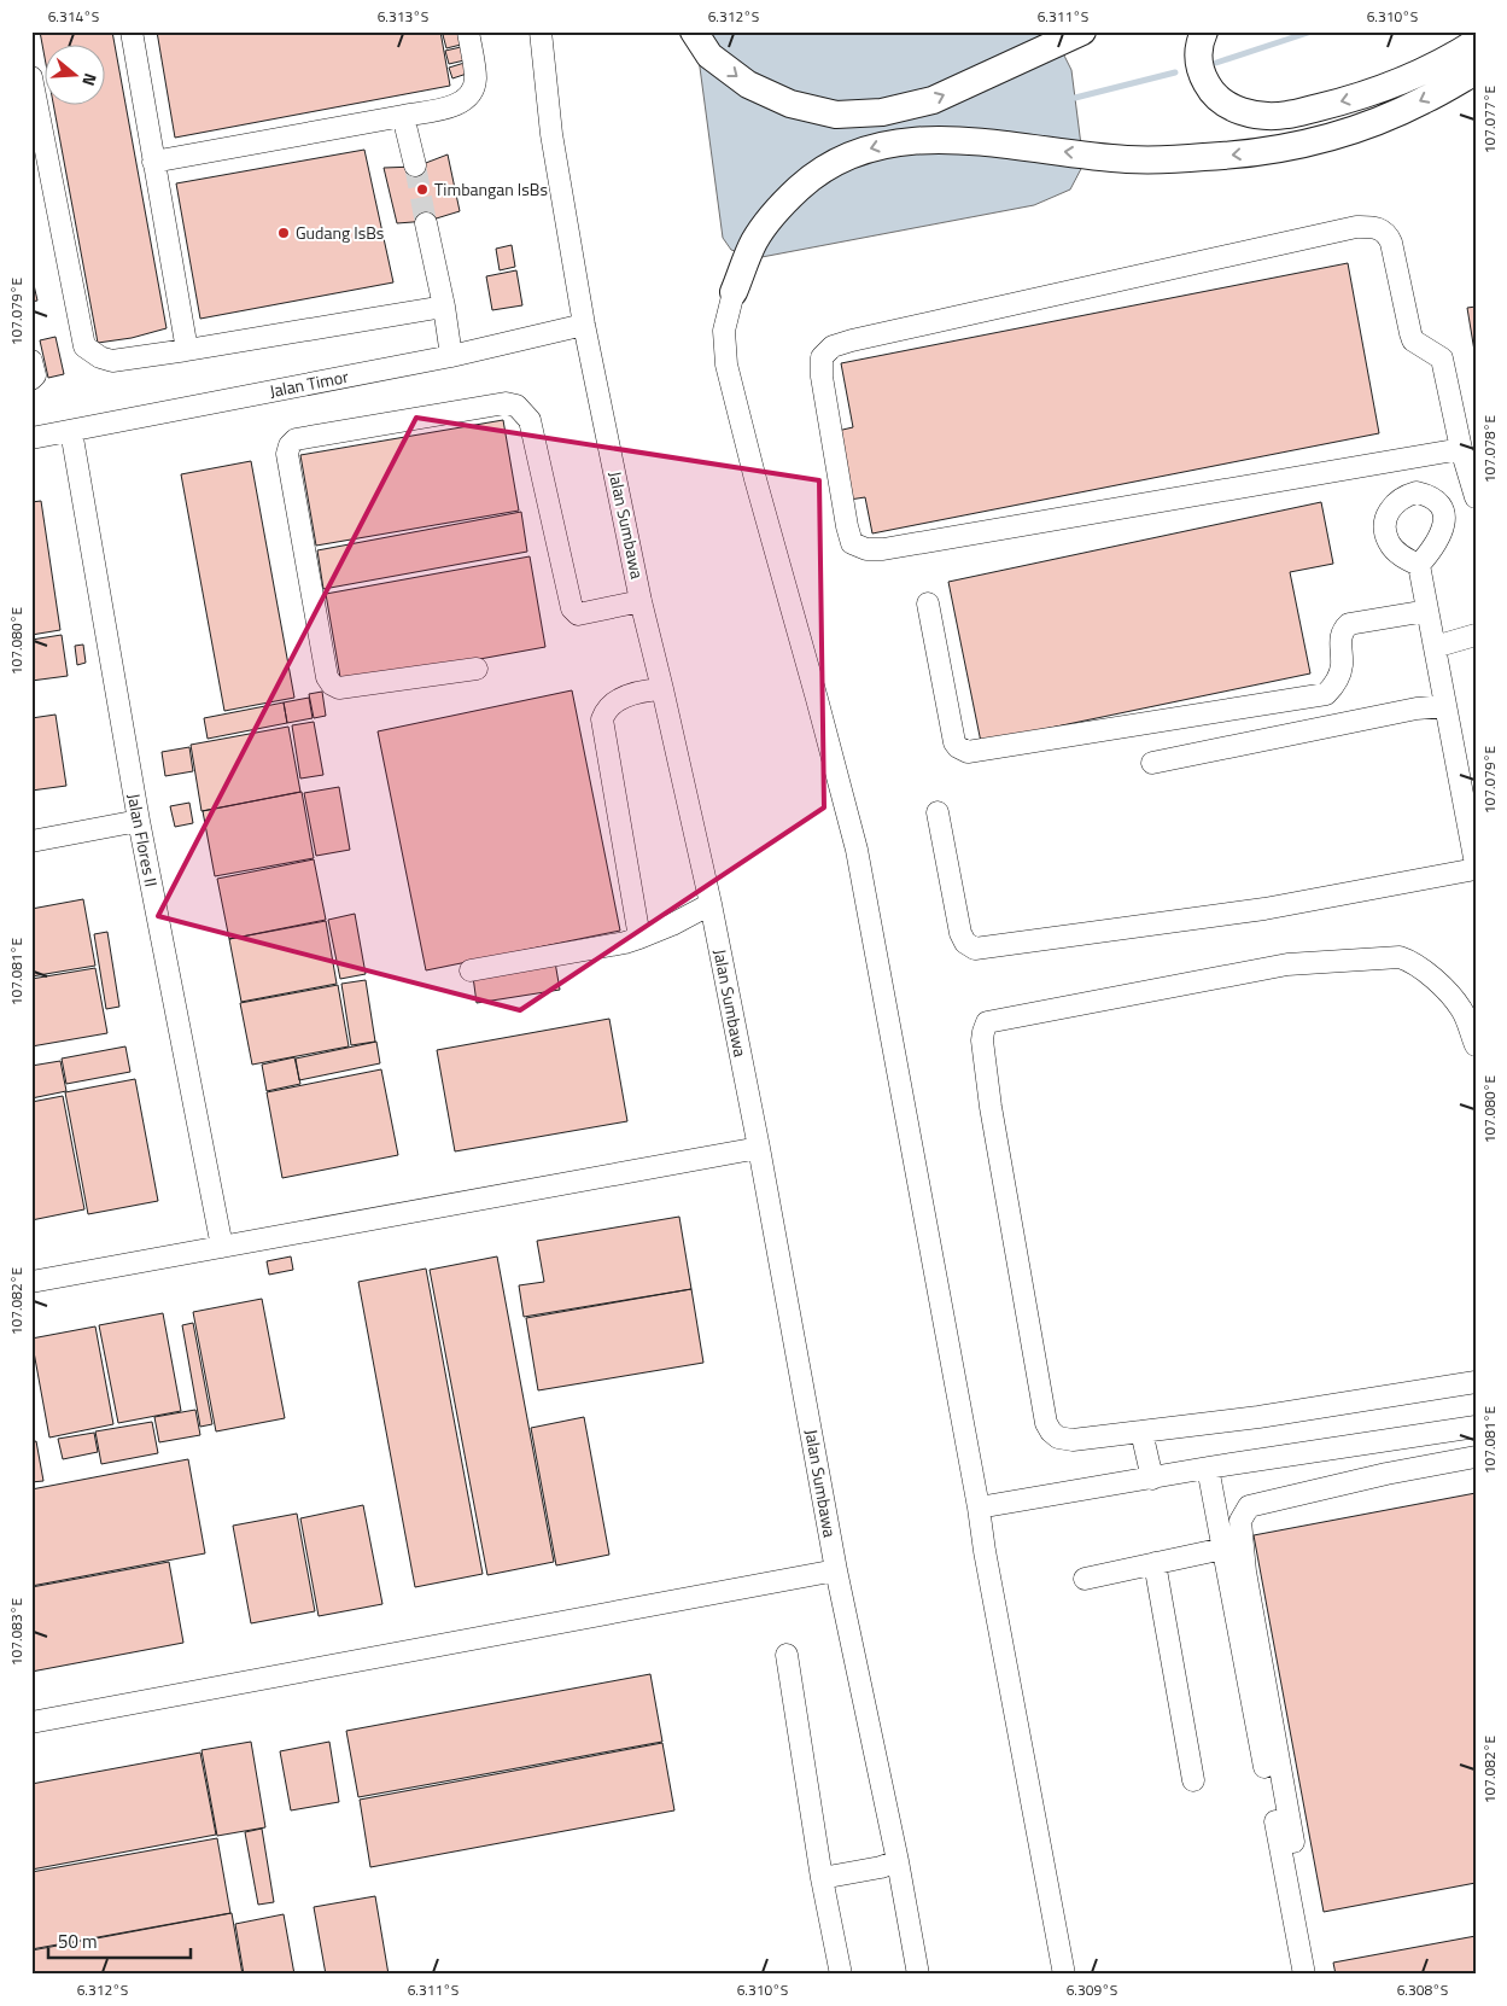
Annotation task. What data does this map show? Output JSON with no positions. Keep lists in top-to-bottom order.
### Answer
{
  "streets": {
    "street": ["Jalan Timor", "Jalan Sumbawa", "Jalan Flores II"]
  },
  "crossings": [
    ["Jalan Timor", "Jalan Sumbawa"],
    ["Jalan Timor", "Jalan Flores II"]
  ],
  "places": ["Timbangan IsBs", "Gudang IsBs"],
  "scale_bar": "50 m",
  "north": "right",
  "coordinates": [
    "6.314°S",
    "6.313°S",
    "6.312°S",
    "6.311°S",
    "6.310°S",
    "107.077°E",
    "107.079°E",
    "107.078°E",
    "107.080°E",
    "107.081°E",
    "107.082°E",
    "107.083°E",
    "6.309°S",
    "6.308°S"
  ]
}
